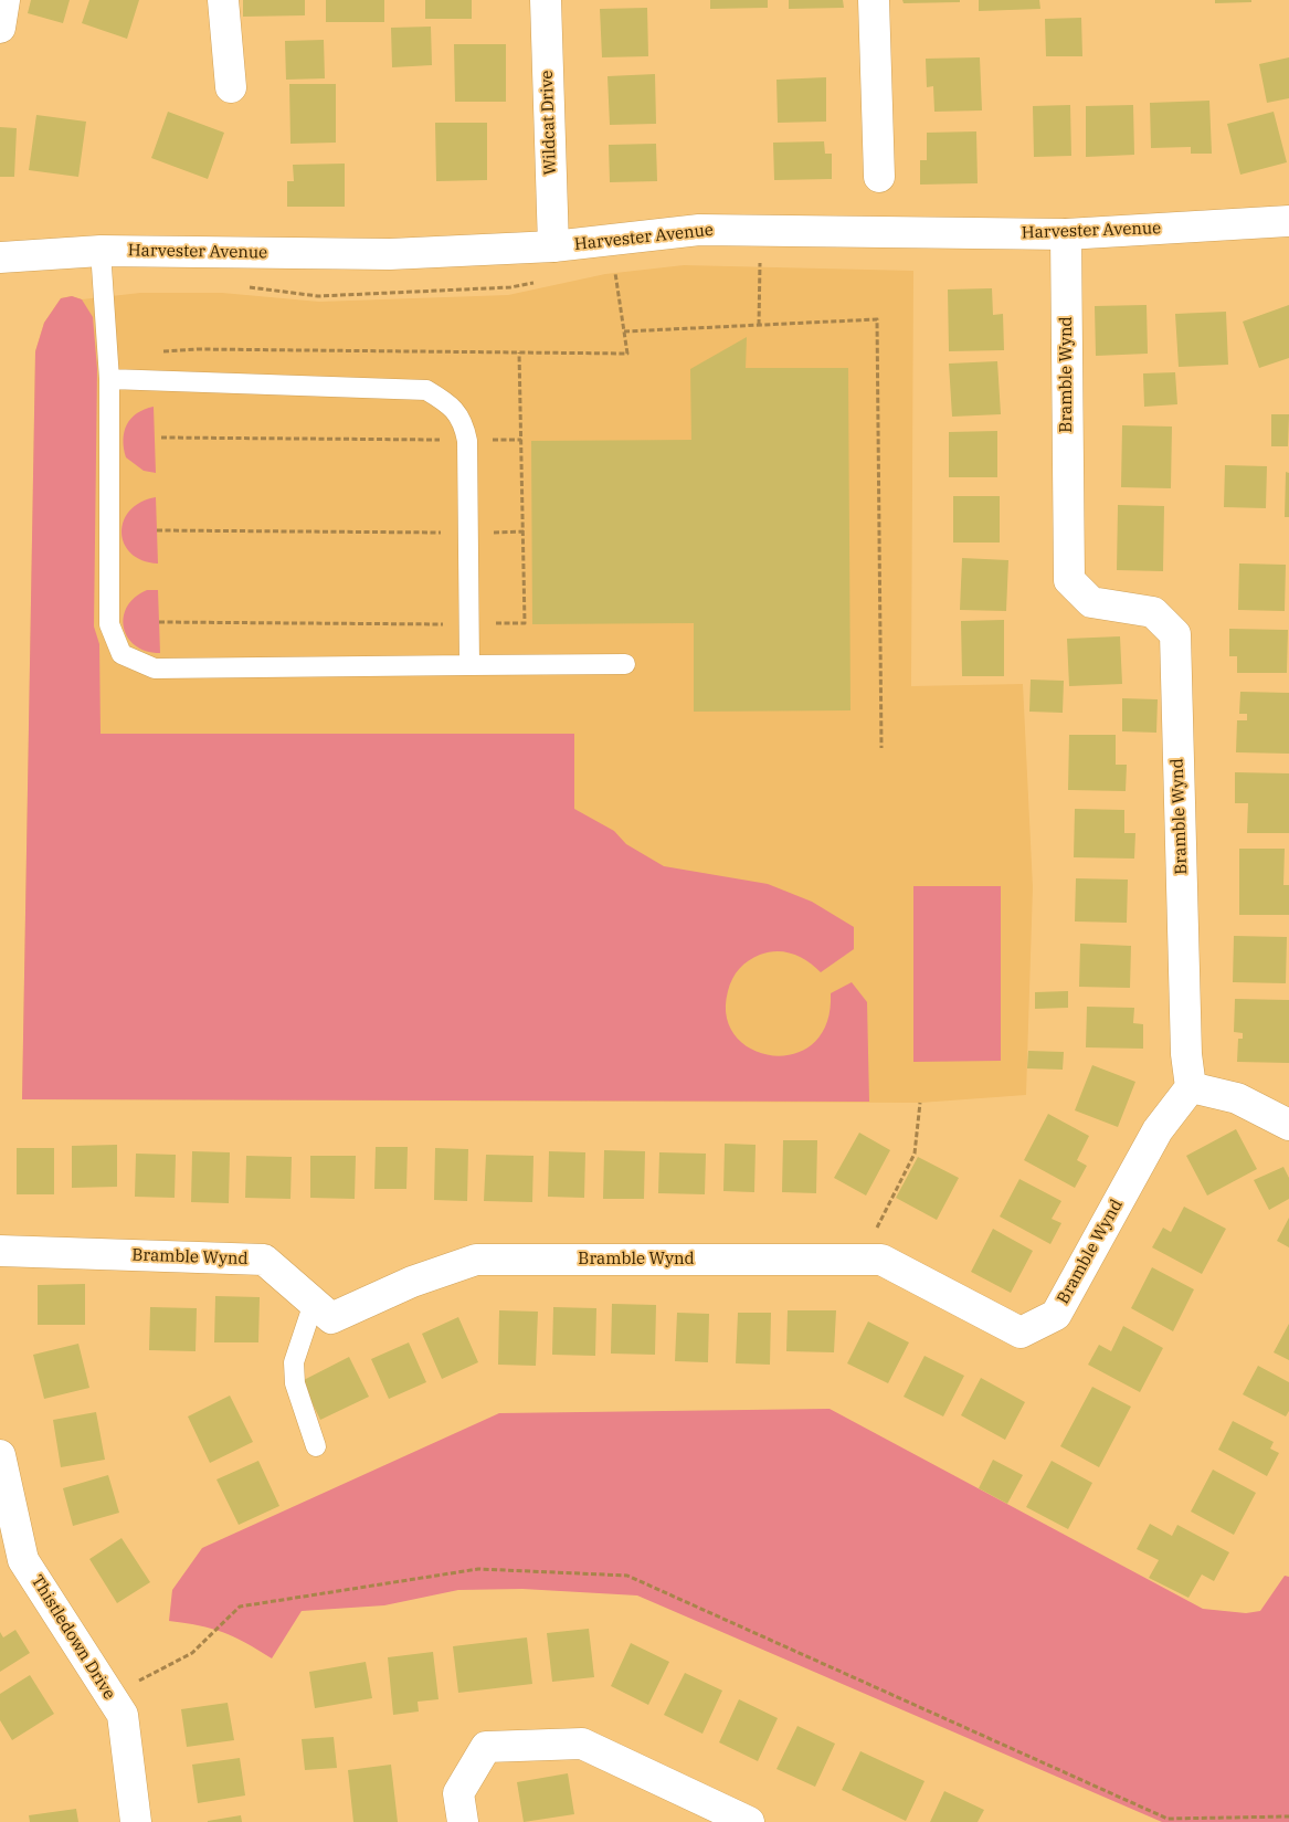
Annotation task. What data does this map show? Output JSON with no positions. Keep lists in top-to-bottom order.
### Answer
{
  "streets": {
    "street": [
      "Wildcat Drive",
      "Harvester Avenue",
      "Bramble Wynd",
      "Thistledown Drive"
    ]
  },
  "crossings": [
    ["Wildcat Drive", "Harvester Avenue"],
    ["Harvester Avenue", "Bramble Wynd"]
  ]
}
